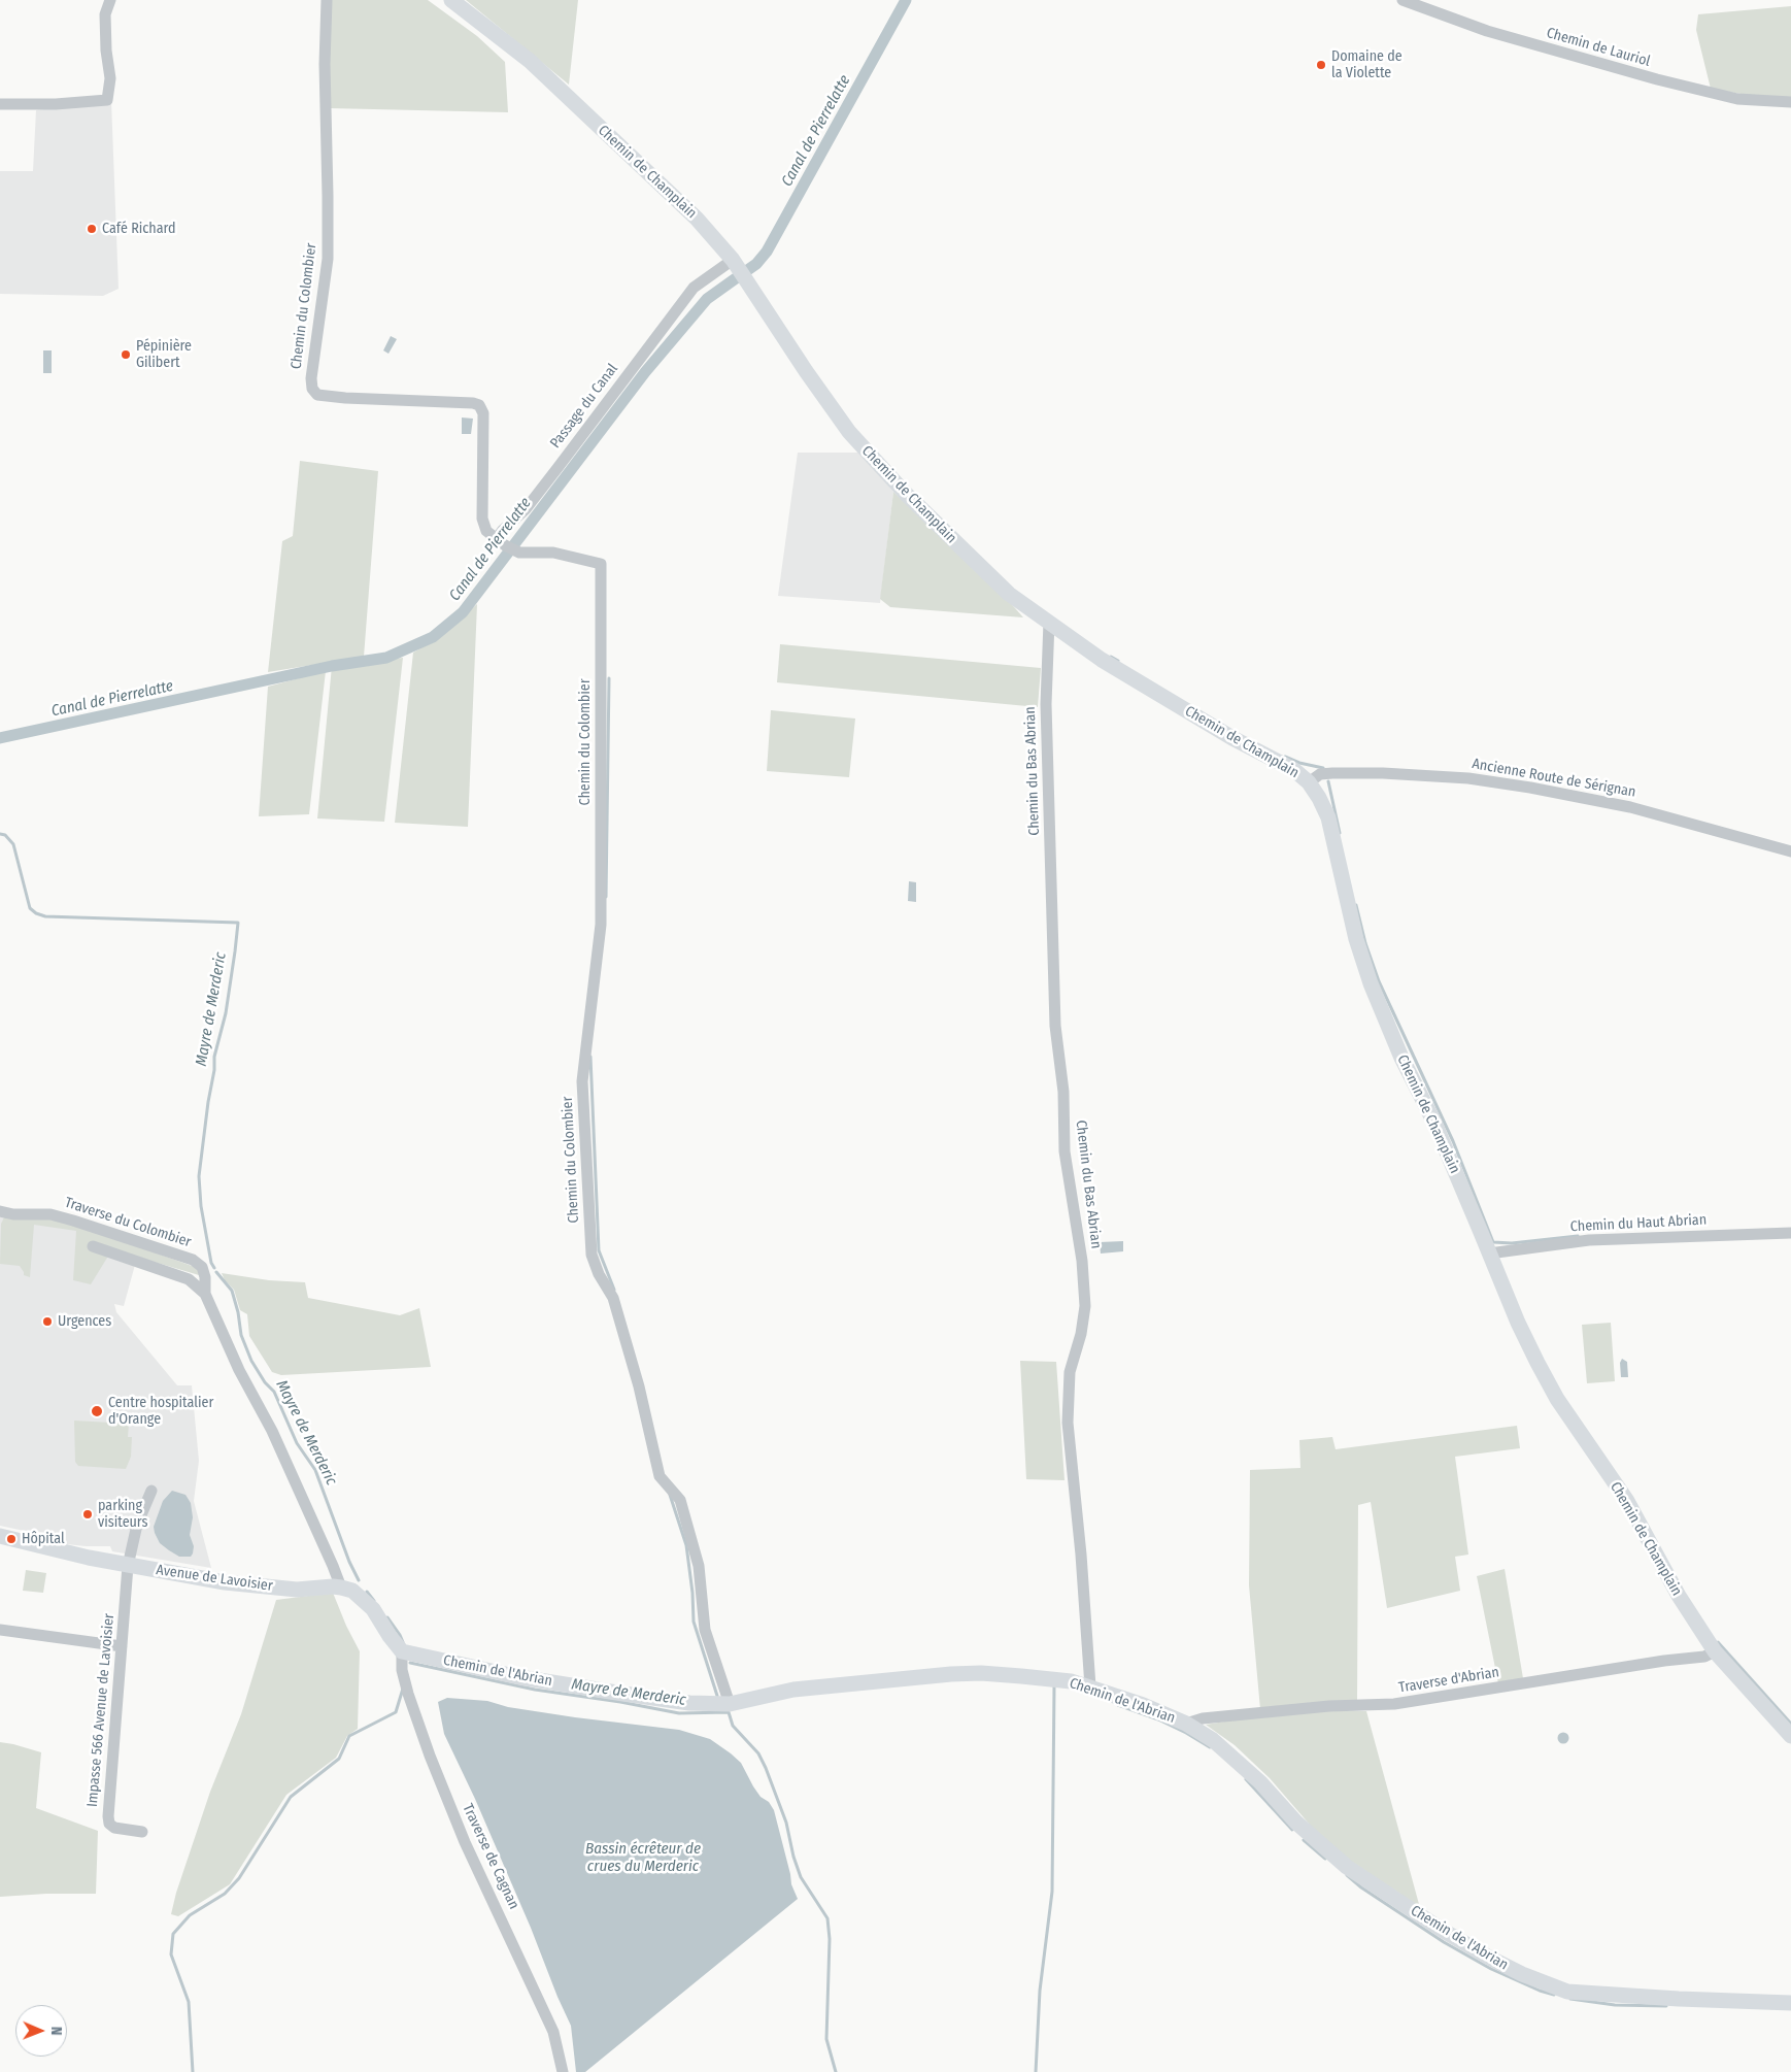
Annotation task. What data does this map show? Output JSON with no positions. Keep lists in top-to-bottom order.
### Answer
{
  "streets": {
    "street": [
      "Chemin de Lauriol",
      "Chemin de Champlain",
      "Chemin du Colombier",
      "Passage du Canal",
      "Chemin du Bas Abrian",
      "Ancienne Route de Sérignan",
      "Traverse du Colombier",
      "Chemin du Haut Abrian",
      "Avenue de Lavoisier",
      "Chemin de l'Abrian",
      "Traverse d'Abrian",
      "Impasse 566 Avenue de Lavoisier",
      "Traverse de Cagnan"
    ]
  },
  "crossings": [
    ["Chemin de Champlain", "Passage du Canal"],
    ["Chemin de Champlain", "Chemin du Bas Abrian"],
    ["Chemin de Champlain", "Ancienne Route de Sérignan"],
    ["Chemin de Champlain", "Chemin du Haut Abrian"],
    ["Chemin de Champlain", "Traverse d'Abrian"],
    ["Chemin du Colombier", "Passage du Canal"],
    ["Chemin du Colombier", "Chemin de l'Abrian"],
    ["Chemin du Bas Abrian", "Chemin de l'Abrian"],
    ["Traverse du Colombier", "Avenue de Lavoisier"],
    ["Avenue de Lavoisier", "Impasse 566 Avenue de Lavoisier"],
    ["Chemin de l'Abrian", "Traverse d'Abrian"],
    ["Chemin de l'Abrian", "Traverse de Cagnan"]
  ],
  "water": ["Canal de Pierrelatte", "Mayre de Merderic", "Bassin écrêteur de crues du Merderic"],
  "places": [
    "Domaine de la Violette",
    "Café Richard",
    "Pépinière Gilibert",
    "Urgences",
    "Centre hospitalier d'Orange",
    "parking visiteurs",
    "Hôpital"
  ],
  "north": "right"
}
